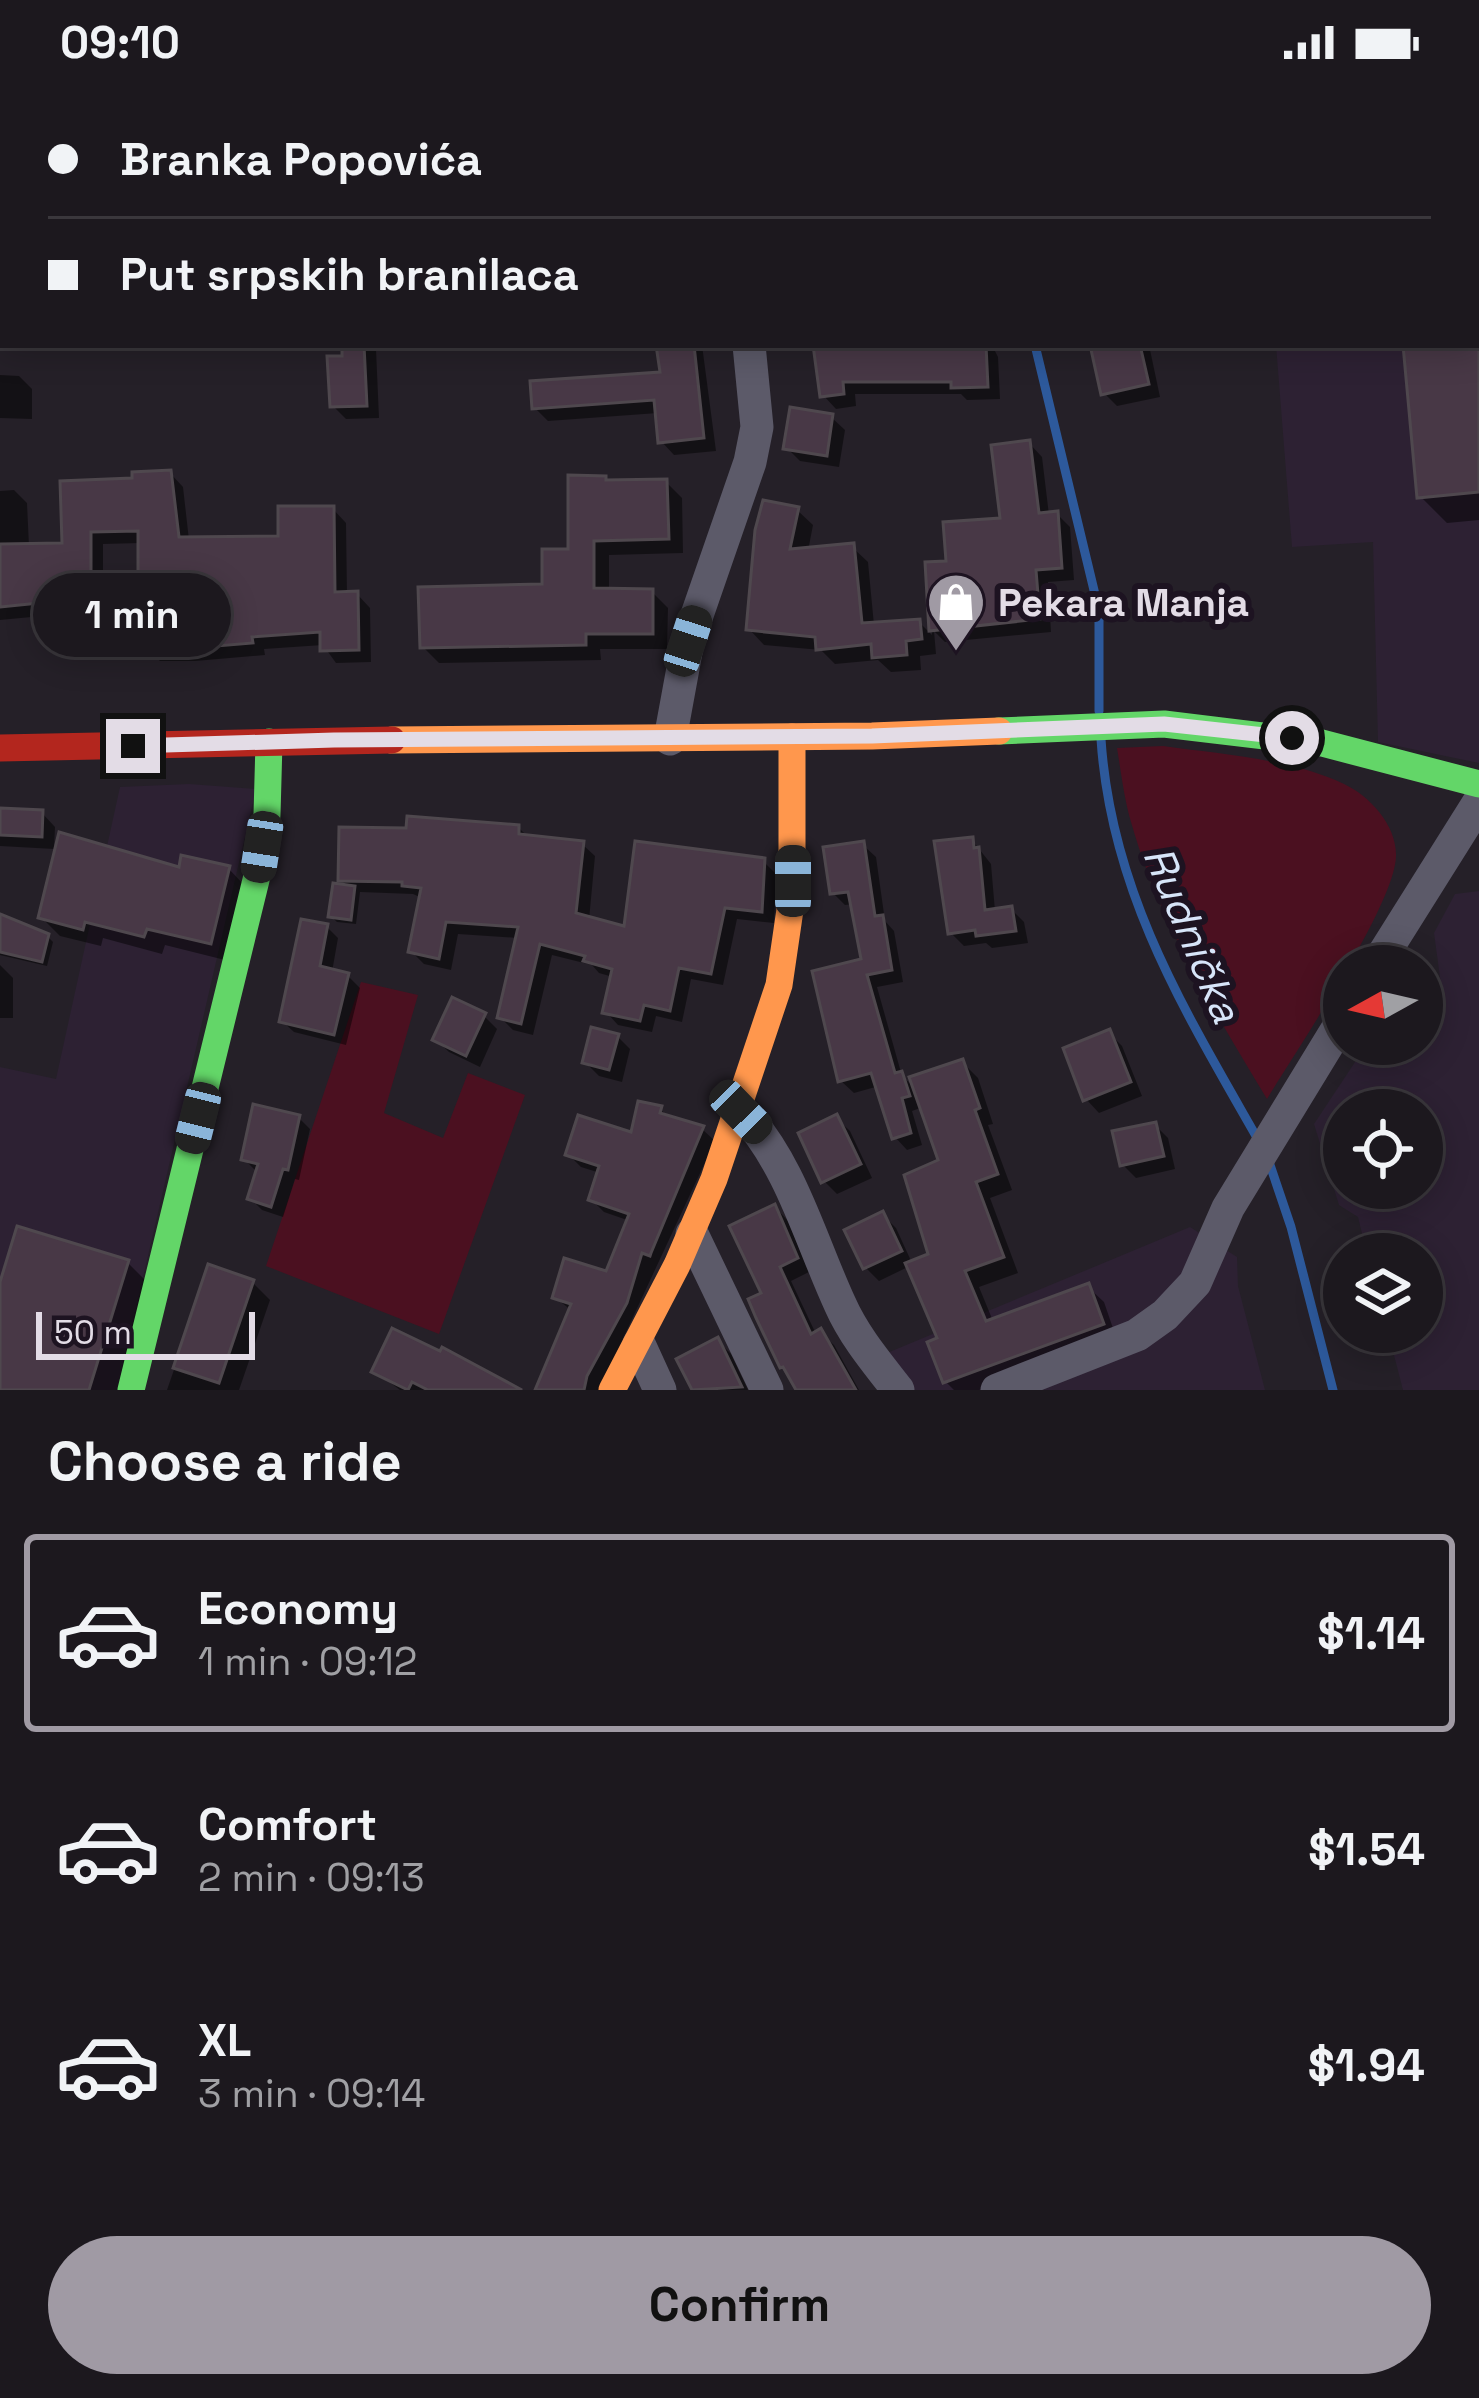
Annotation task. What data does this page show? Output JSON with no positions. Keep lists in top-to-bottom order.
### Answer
{
  "water": ["Rudnička"],
  "places": {
    "shop": ["Pekara Manja"]
  },
  "scale_bar": "50 m",
  "north": "left",
  "page": {
    "status": "09:10",
    "banner": ["Branka Popovića", "Put srpskih branilaca"],
    "bubble": "1 min",
    "scale": "50 m",
    "heading": "Choose a ride",
    "list": [
      {
        "name": "Economy",
        "note": "1 min · 09:12",
        "value": "$1.14"
      },
      {
        "name": "Comfort",
        "note": "2 min · 09:13",
        "value": "$1.54"
      },
      {
        "name": "XL",
        "note": "3 min · 09:14",
        "value": "$1.94"
      }
    ],
    "buttons": "Confirm"
  }
}
